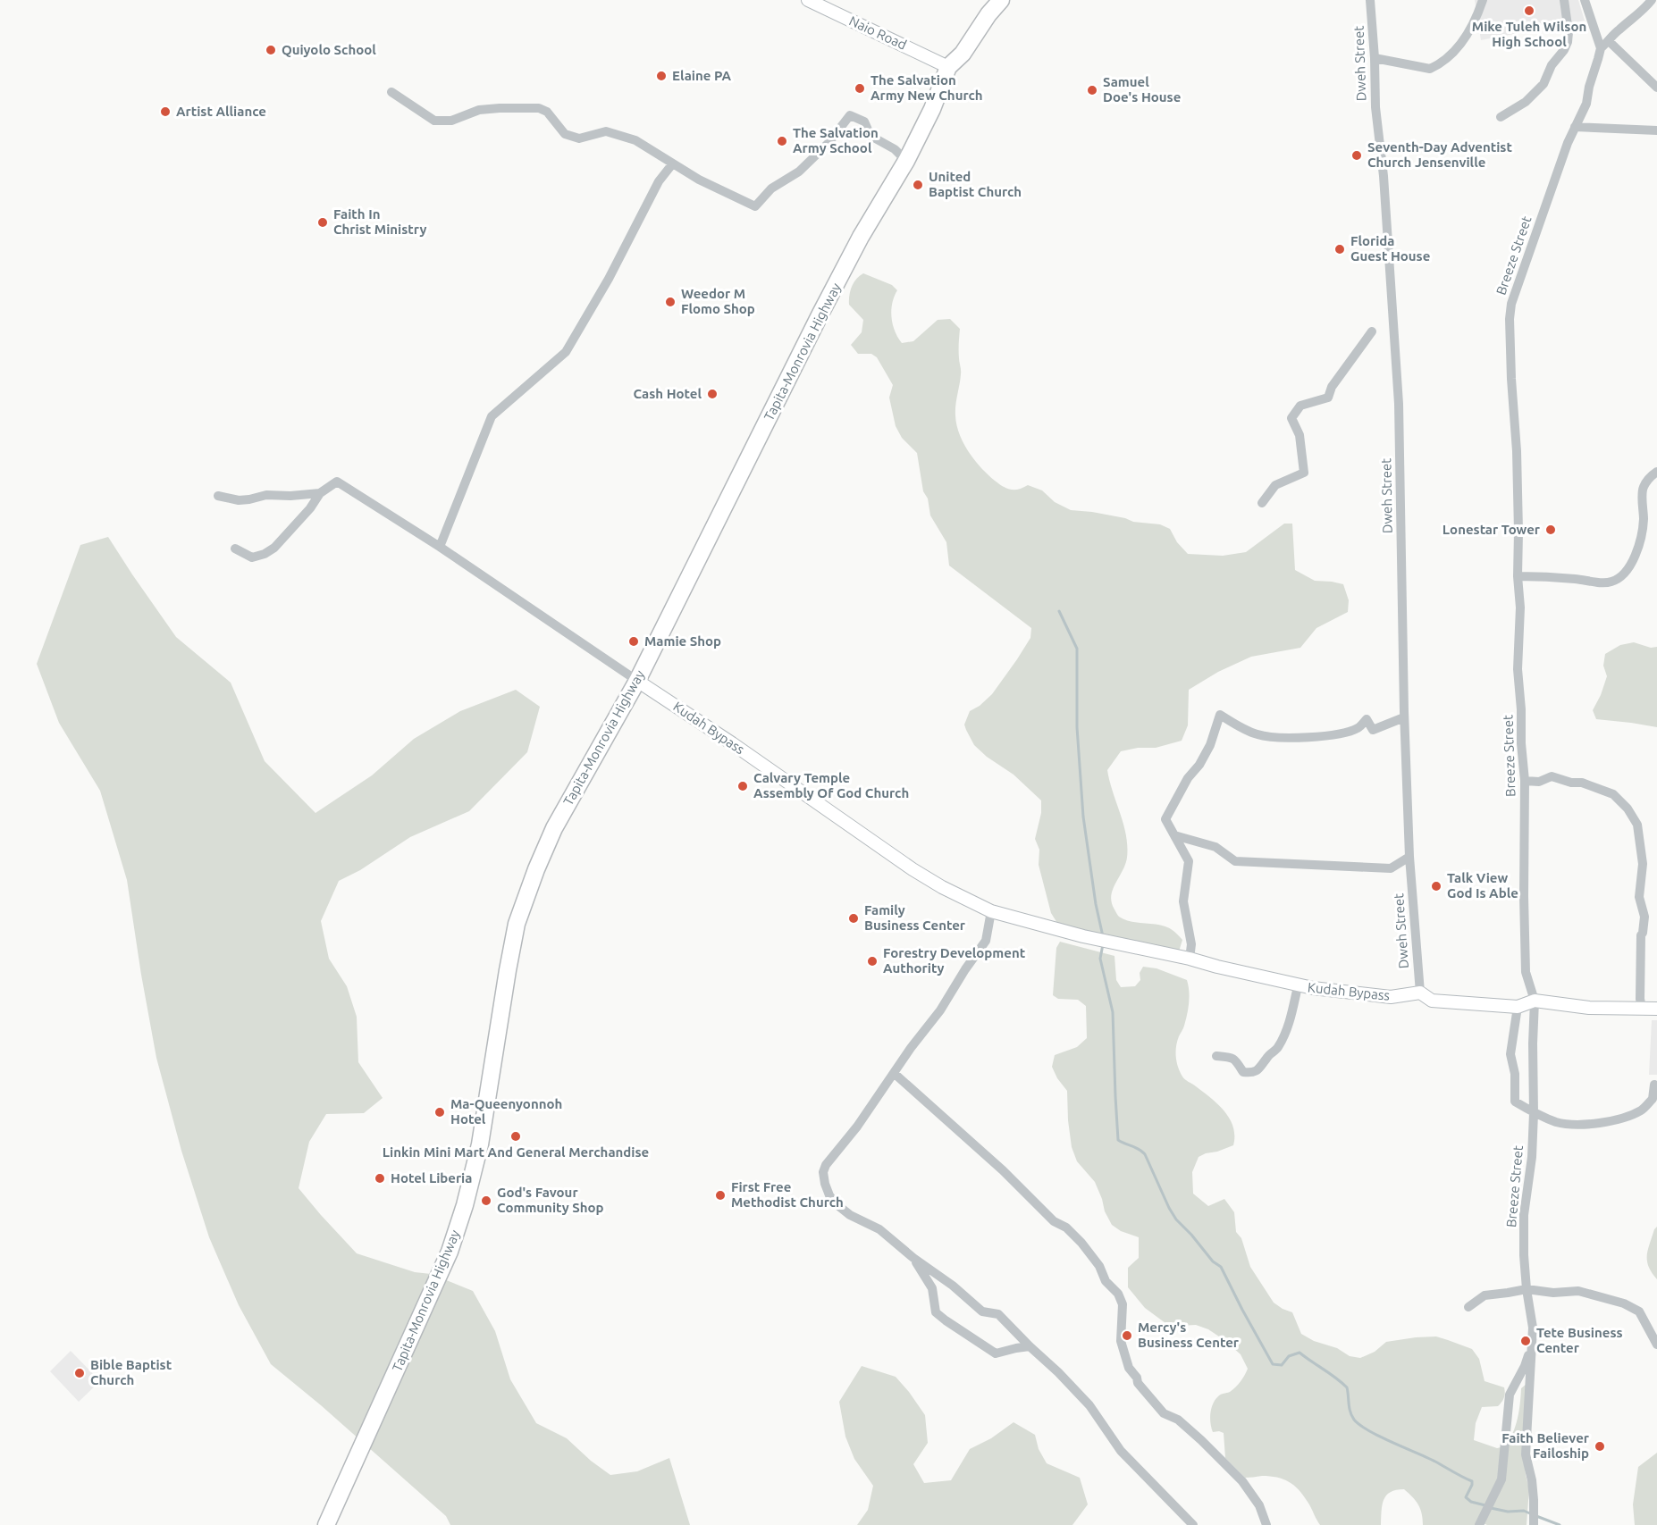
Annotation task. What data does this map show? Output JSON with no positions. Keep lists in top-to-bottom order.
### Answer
{
  "streets": {
    "highway": ["Tapita-Monrovia Highway"],
    "street": [
      "Naio Road",
      "Dweh Street",
      "Breeze Street",
      "Kudah Bypass"
    ]
  },
  "crossings": [
    ["Naio Road", "Tapita-Monrovia Highway"],
    ["Dweh Street", "Kudah Bypass"],
    ["Breeze Street", "Kudah Bypass"],
    ["Tapita-Monrovia Highway", "Kudah Bypass"]
  ],
  "places": [
    "Mike Tuleh Wilson High School",
    "Quiyolo School",
    "Elaine PA",
    "The Salvation Army New Church",
    "Samuel Doe's House",
    "Artist Alliance",
    "The Salvation Army School",
    "Seventh-Day Adventist Church Jensenville",
    "United Baptist Church",
    "Faith In Christ Ministry",
    "Florida Guest House",
    "Weedor M Flomo Shop",
    "Cash Hotel",
    "Lonestar Tower",
    "Mamie Shop",
    "Calvary Temple Assembly Of God Church",
    "Talk View God Is Able",
    "Family Business Center",
    "Forestry Development Authority",
    "Ma-Queenyonnoh Hotel",
    "Linkin Mini Mart And General Merchandise",
    "Hotel Liberia",
    "First Free Methodist Church",
    "God's Favour Community Shop",
    "Mercy's Business Center",
    "Tete Business Center",
    "Bible Baptist Church",
    "Faith Believer Failoship"
  ]
}
